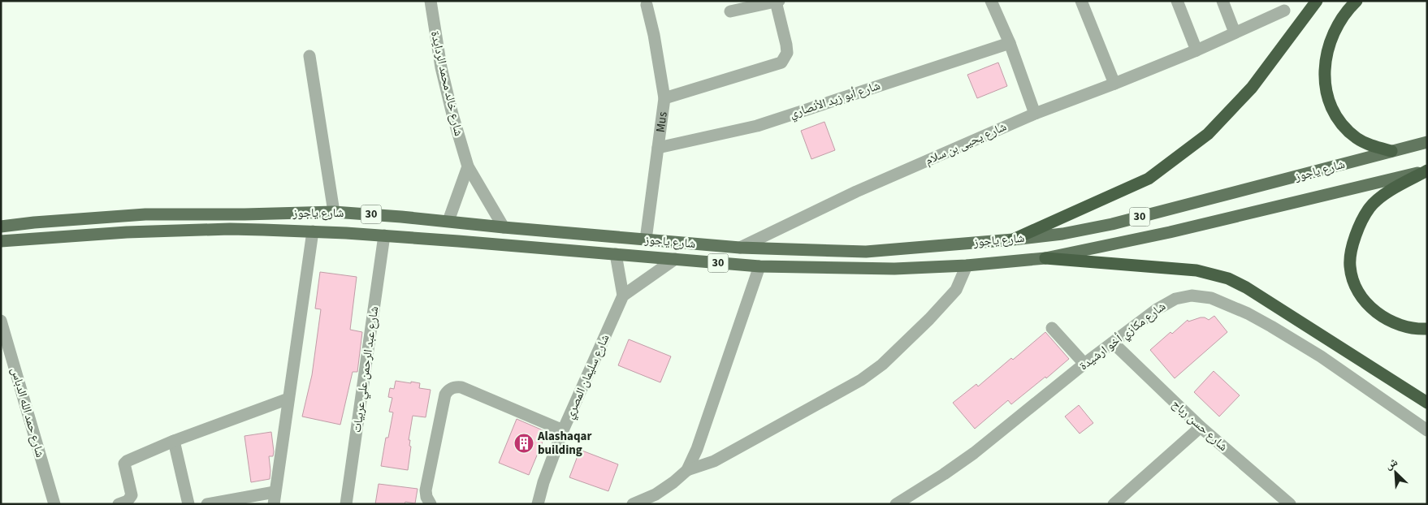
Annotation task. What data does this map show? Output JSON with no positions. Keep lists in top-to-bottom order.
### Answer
{
  "streets": {
    "main road": ["شارع ياجوز", "30"],
    "street": [
      "شارع خالد محمد الردايدة",
      "شارع أبو زيد الأنصاري",
      "Mus",
      "شارع يحيى بن سلام",
      "شارع مكازي أخو ارشيدة",
      "شارع عبد الرحمن علي عربيات",
      "شارع سليمان المصري",
      "شارع حمد الله الدباس",
      "شارع حسن رباح"
    ]
  },
  "crossings": [
    ["شارع خالد محمد الردايدة", "شارع ياجوز"],
    ["شارع أبو زيد الأنصاري", "Mus"],
    ["Mus", "شارع ياجوز"],
    ["شارع يحيى بن سلام", "شارع ياجوز"],
    ["شارع ياجوز", "شارع عبد الرحمن علي عربيات"],
    ["شارع مكازي أخو ارشيدة", "شارع حسن رباح"]
  ],
  "places": {
    "building": ["Alashaqar building"]
  },
  "north": "top left"
}
